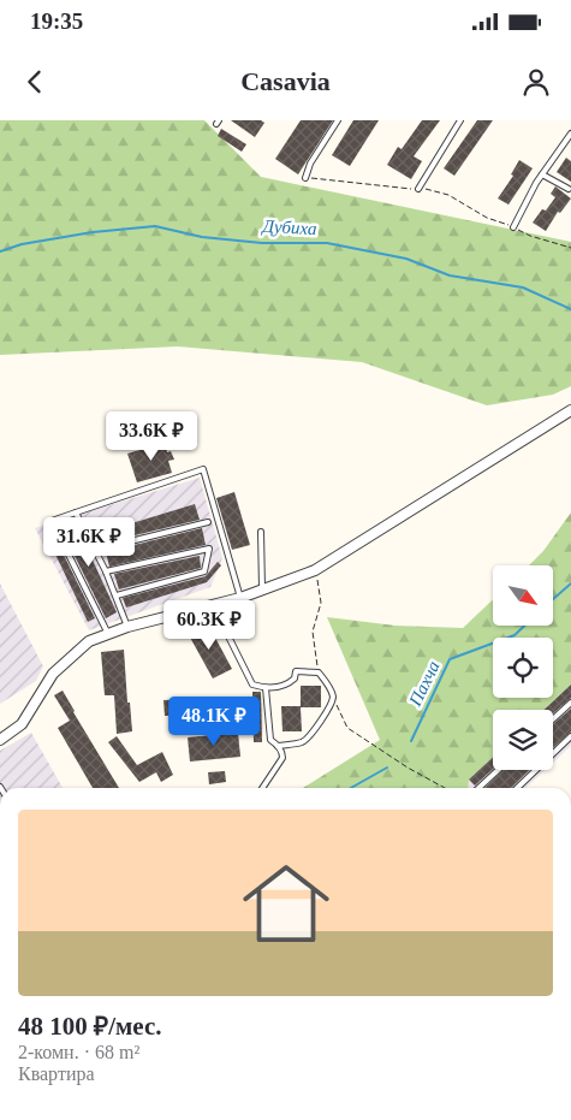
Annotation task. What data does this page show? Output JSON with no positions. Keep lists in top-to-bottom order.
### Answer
{
  "water": ["Дубиха", "Пахча"],
  "north": "bottom right",
  "page": {
    "status": "19:35",
    "header": "Casavia",
    "price": [
      "33.6K ₽",
      "31.6K ₽",
      "60.3K ₽",
      "48.1K ₽"
    ],
    "list": [
      {
        "name": "48 100 ₽/мес.",
        "note": "2-комн. · 68 m² · Квартира"
      }
    ]
  }
}
